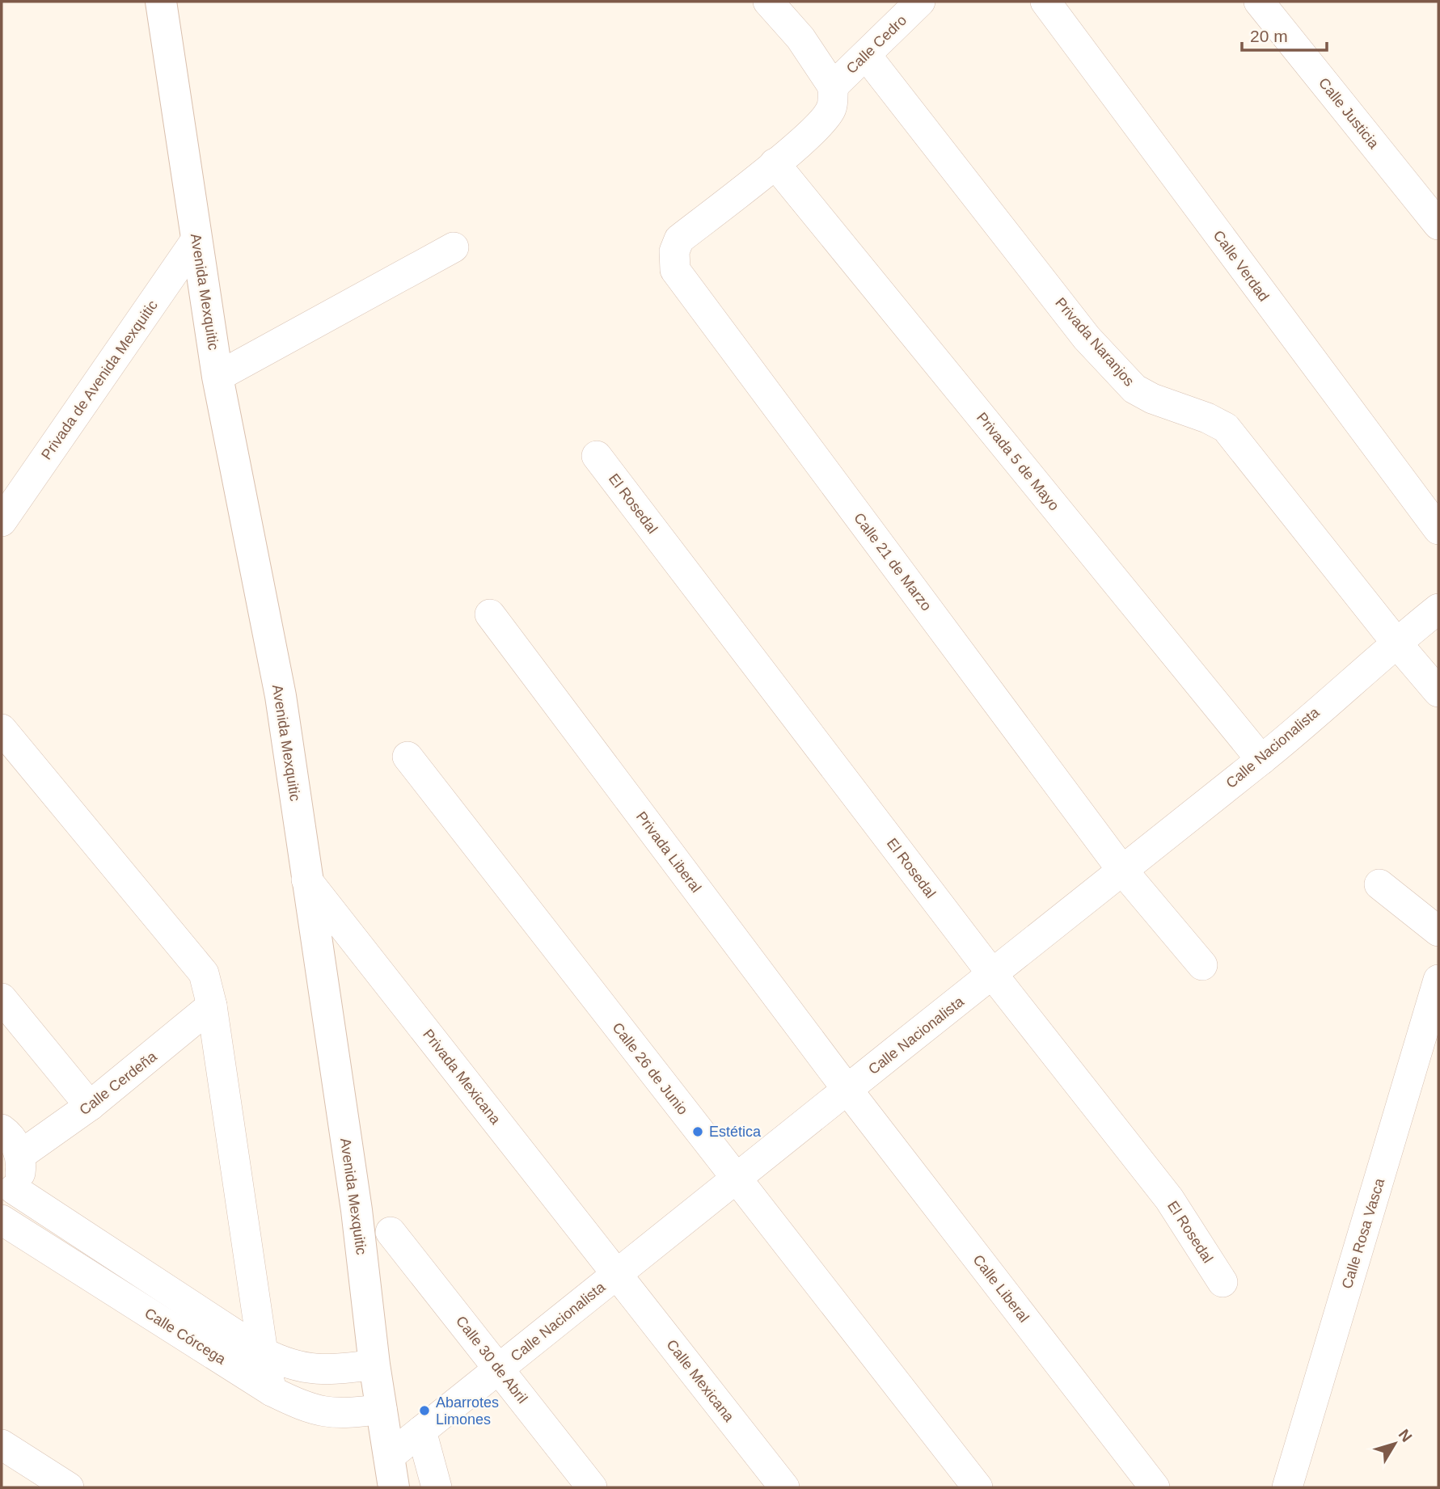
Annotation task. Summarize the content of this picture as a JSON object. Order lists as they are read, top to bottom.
{
  "streets": {
    "main road": ["Avenida Mexquitic"],
    "street": [
      "Calle Cedro",
      "Calle Justicia",
      "Calle Verdad",
      "Privada Naranjos",
      "Privada de Avenida Mexquitic",
      "Privada 5 de Mayo",
      "El Rosedal",
      "Calle 21 de Marzo",
      "Calle Nacionalista",
      "Privada Liberal",
      "Calle 26 de Junio",
      "Privada Mexicana",
      "Calle Cerdeña",
      "Calle Rosa Vasca",
      "Calle Liberal",
      "Calle Córcega",
      "Calle 30 de Abril",
      "Calle Mexicana"
    ]
  },
  "crossings": [
    ["Calle Cedro", "Privada Naranjos"],
    ["Avenida Mexquitic", "Privada de Avenida Mexquitic"],
    ["Avenida Mexquitic", "Calle Nacionalista"],
    ["Avenida Mexquitic", "Privada Mexicana"],
    ["Avenida Mexquitic", "Calle Córcega"],
    ["Privada Naranjos", "Calle Nacionalista"],
    ["Privada 5 de Mayo", "Calle 21 de Marzo"],
    ["Privada 5 de Mayo", "Calle Nacionalista"],
    ["El Rosedal", "Calle Nacionalista"],
    ["Calle 21 de Marzo", "Calle Nacionalista"],
    ["Calle Nacionalista", "Privada Liberal"],
    ["Calle Nacionalista", "Calle 26 de Junio"],
    ["Calle Nacionalista", "Privada Mexicana"],
    ["Calle Nacionalista", "Calle Liberal"],
    ["Calle Nacionalista", "Calle 30 de Abril"],
    ["Calle Nacionalista", "Calle Mexicana"],
    ["Privada Liberal", "Calle Liberal"],
    ["Privada Mexicana", "Calle Mexicana"]
  ],
  "places": ["Estética", "Abarrotes Limones"],
  "scale_bar": "20 m",
  "north": "top right"
}
